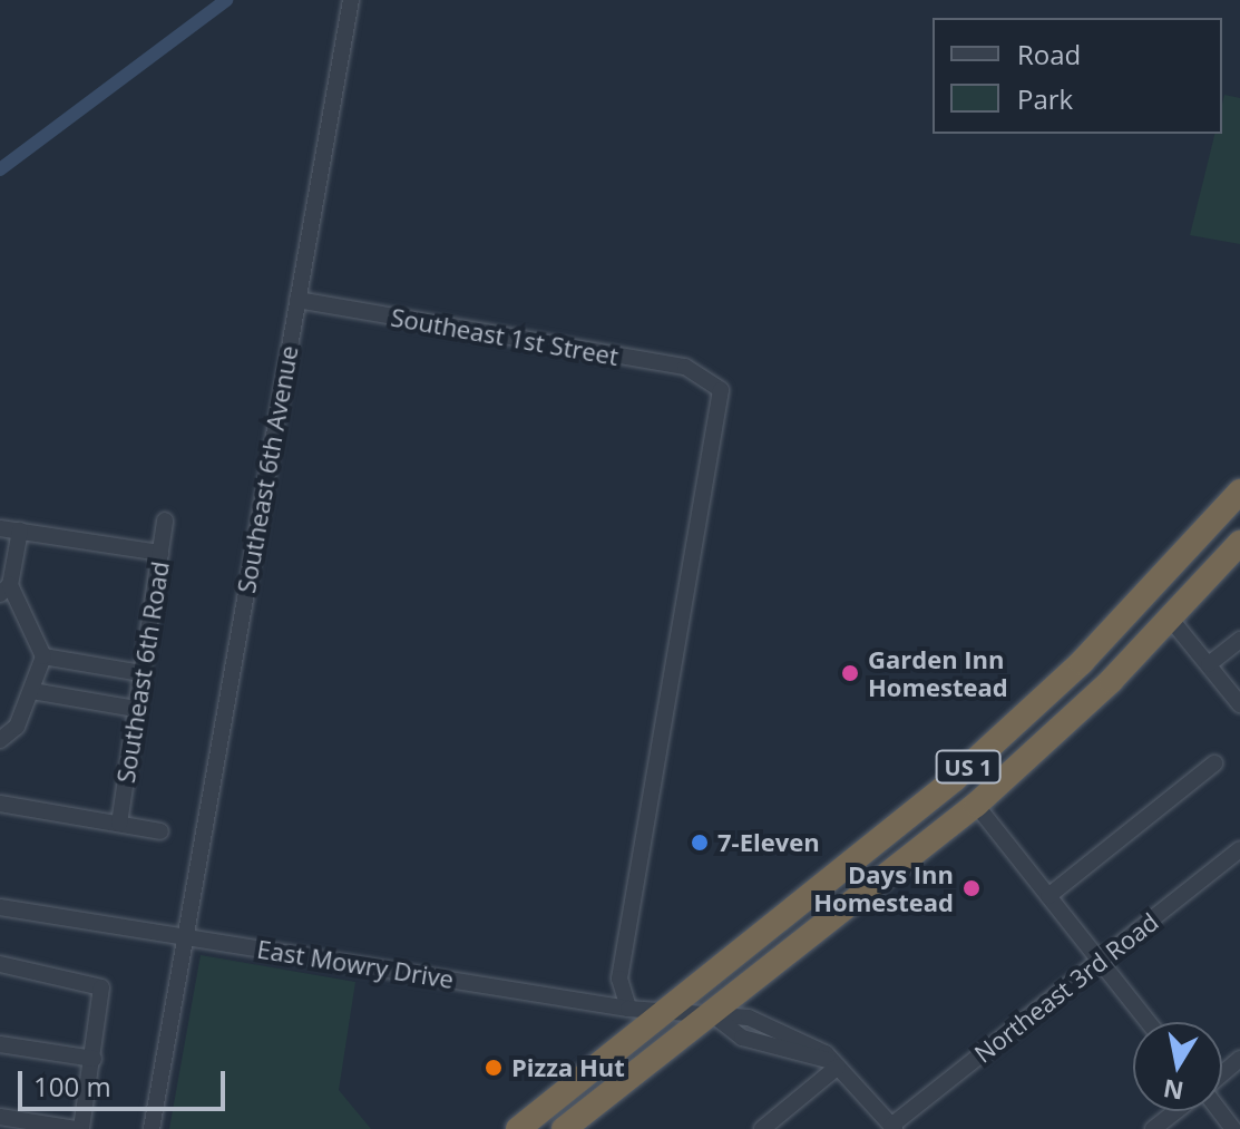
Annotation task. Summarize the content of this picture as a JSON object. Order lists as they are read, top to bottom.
{
  "streets": {
    "highway": ["US 1"],
    "street": [
      "Southeast 1st Street",
      "Southeast 6th Avenue",
      "Southeast 6th Road",
      "East Mowry Drive",
      "Northeast 3rd Road"
    ]
  },
  "crossings": [
    ["Southeast 1st Street", "Southeast 6th Avenue"],
    ["Southeast 6th Avenue", "East Mowry Drive"],
    ["US 1", "East Mowry Drive"]
  ],
  "places": [
    "Garden Inn Homestead",
    "7-Eleven",
    "Days Inn Homestead",
    "Pizza Hut"
  ],
  "legend": ["Road", "Park"],
  "scale_bar": "100 m",
  "north": "bottom"
}
